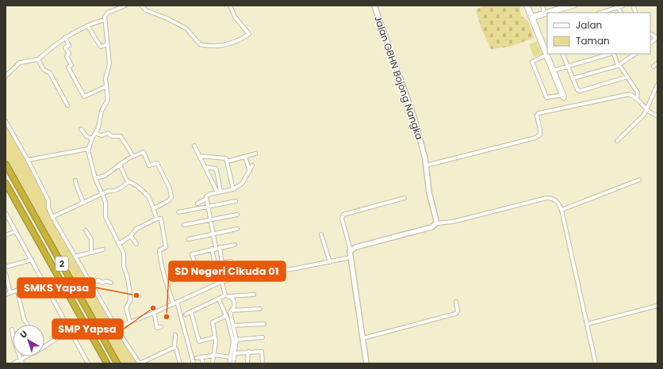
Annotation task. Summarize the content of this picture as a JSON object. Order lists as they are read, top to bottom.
{
  "streets": {
    "highway": ["2"],
    "street": ["Jalan GBHN Bojong Nangka"]
  },
  "places": ["SMKS Yapsa", "SMP Yapsa", "SD Negeri Cikuda 01"],
  "legend": ["Jalan", "Taman"],
  "north": "top left"
}
